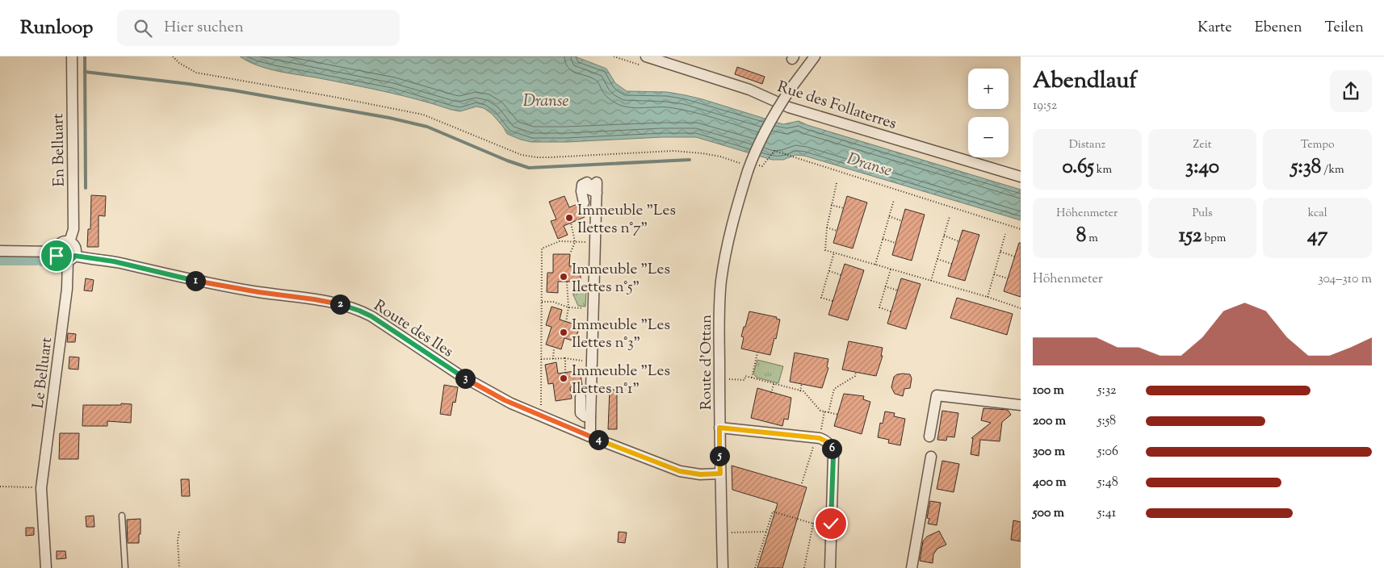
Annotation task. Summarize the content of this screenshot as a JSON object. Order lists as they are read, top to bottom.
{
  "streets": {
    "street": [
      "Rue des Follaterres",
      "En Belluart",
      "Route des Iles",
      "Route d'Ottan",
      "Le Belluart"
    ]
  },
  "crossings": [
    ["En Belluart", "Route des Iles"],
    ["En Belluart", "Le Belluart"],
    ["Route des Iles", "Route d'Ottan"],
    ["Route des Iles", "Le Belluart"]
  ],
  "water": ["Dranse"],
  "places": [
    "Immeuble \"Les Ilettes n°7\"",
    "Immeuble \"Les Ilettes n°5\"",
    "Immeuble \"Les Ilettes n°3\"",
    "Immeuble \"Les Ilettes n°1\""
  ],
  "page": {
    "header": "Runloop",
    "search": "Hier suchen",
    "nav": ["Karte", "Ebenen", "Teilen"],
    "heading": ["Abendlauf", "19:52"],
    "map_buttons": ["+", "−"],
    "stats": [
      ["Distanz", "0.65 km"],
      ["Zeit", "3:40"],
      ["Tempo", "5:38 /km"],
      ["Höhenmeter", "8 m"],
      ["Puls", "152 bpm"],
      ["kcal", "47"]
    ],
    "chart": ["Höhenmeter", "304–310 m"],
    "pins": [
      "1",
      "2",
      "3",
      "4",
      "6",
      "5"
    ],
    "list": [
      {
        "name": "100 m",
        "note": "5:32"
      },
      {
        "name": "200 m",
        "note": "5:58"
      },
      {
        "name": "300 m",
        "note": "5:06"
      },
      {
        "name": "400 m",
        "note": "5:48"
      },
      {
        "name": "500 m",
        "note": "5:41"
      }
    ]
  }
}
